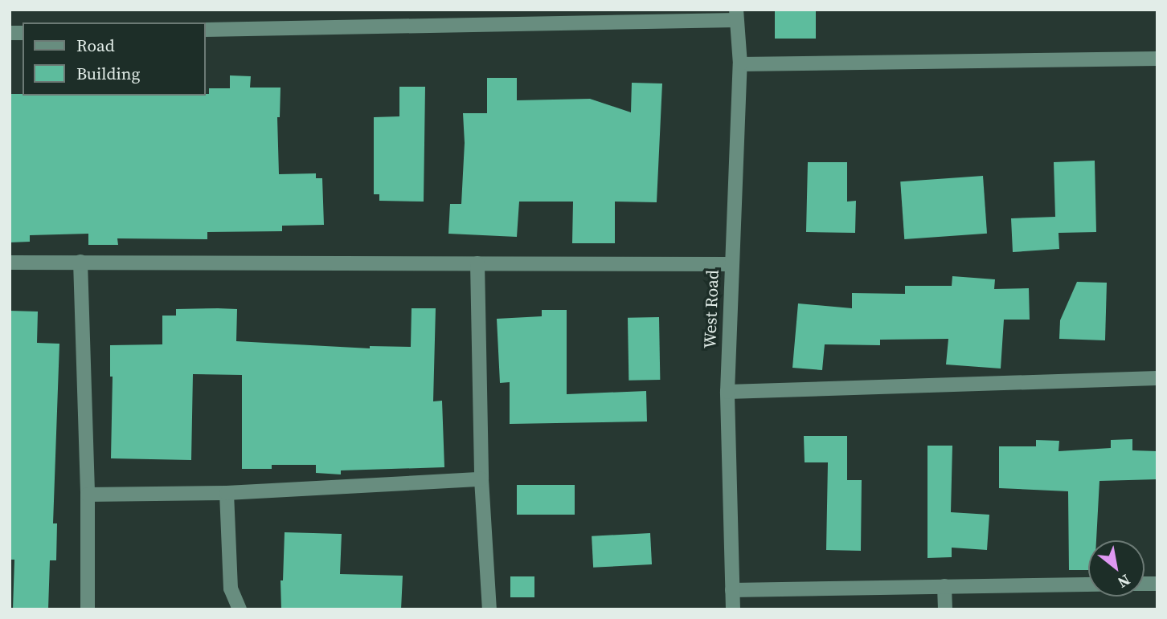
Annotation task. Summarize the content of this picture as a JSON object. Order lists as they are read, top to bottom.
{
  "streets": {
    "street": ["West Road"]
  },
  "legend": ["Road", "Building"],
  "north": "bottom right"
}
